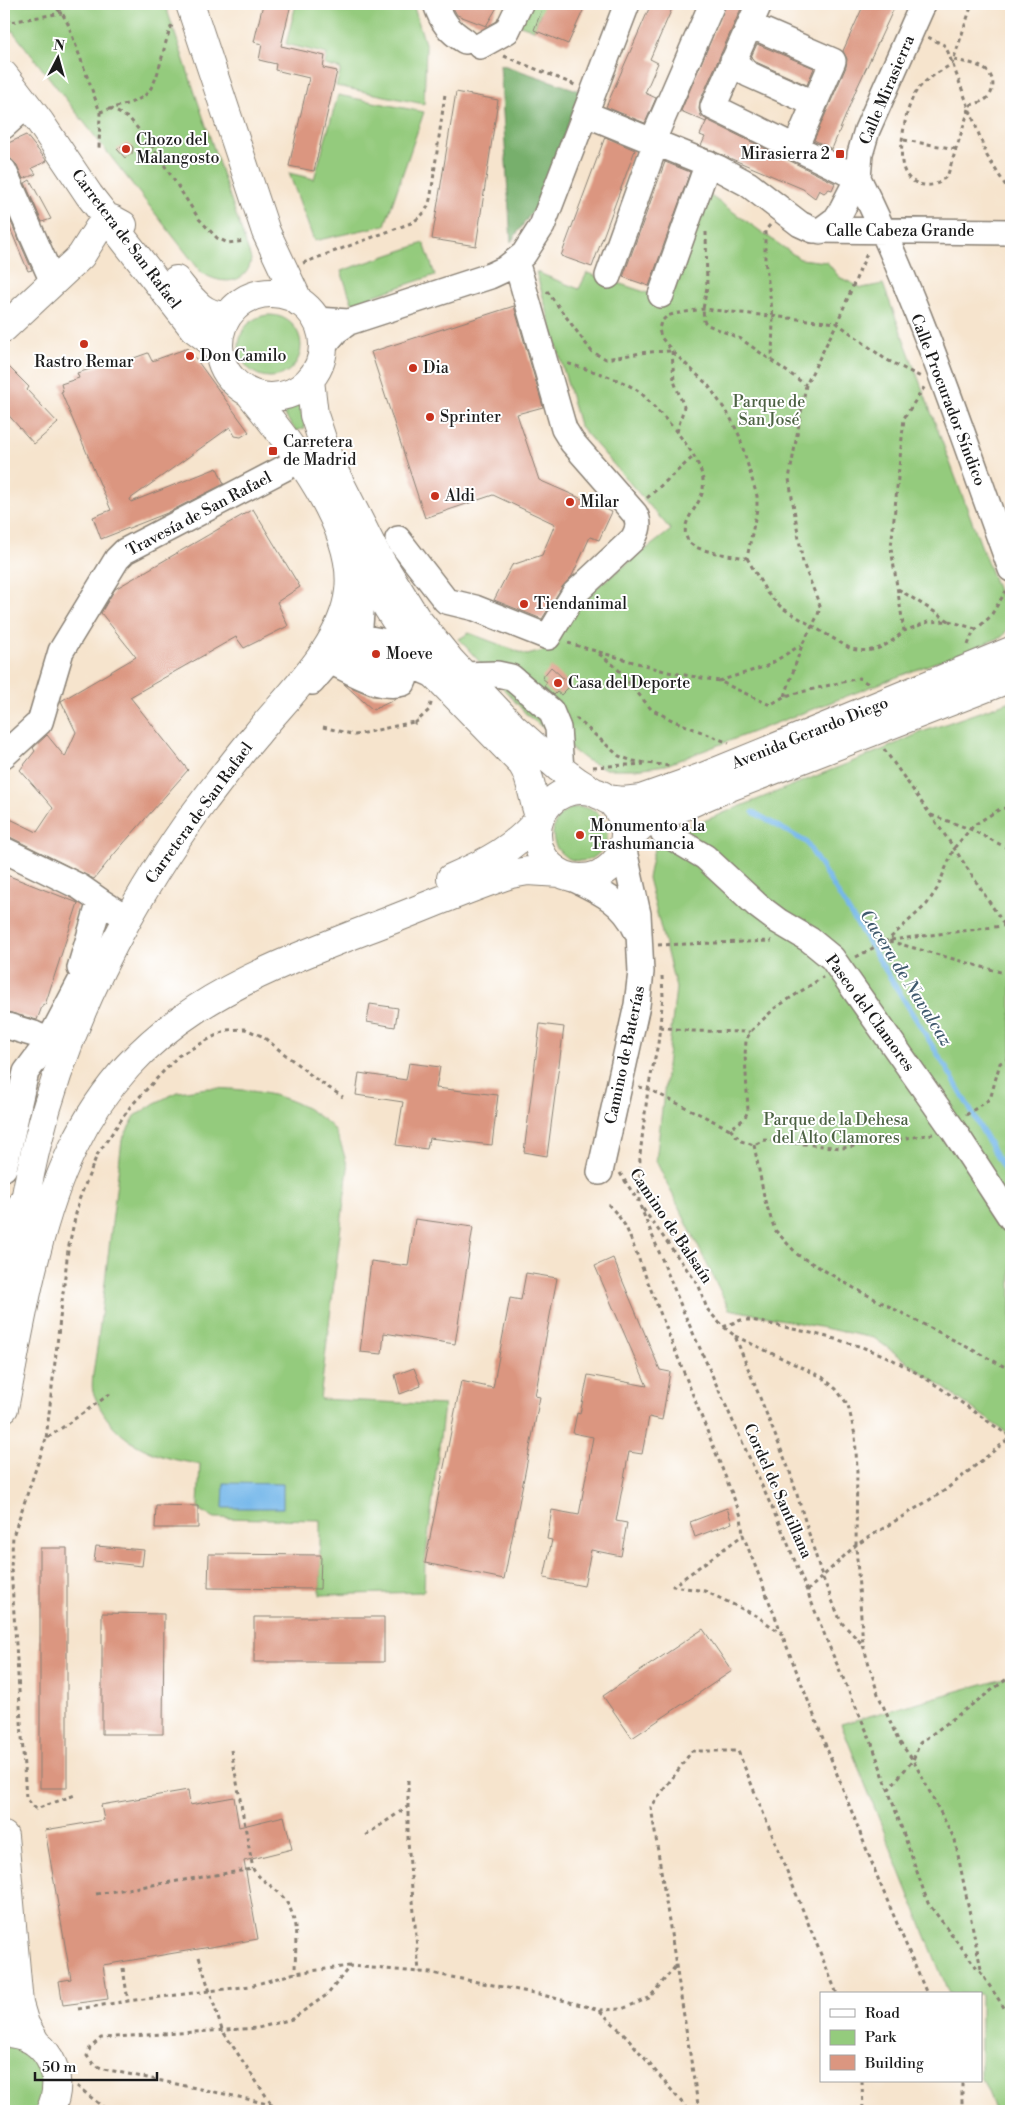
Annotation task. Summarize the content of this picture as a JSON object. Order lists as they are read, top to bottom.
{
  "streets": {
    "main road": ["Carretera de San Rafael", "Avenida Gerardo Diego"],
    "street": [
      "Calle Mirasierra",
      "Calle Cabeza Grande",
      "Calle Procurador Síndico",
      "Travesía de San Rafael",
      "Paseo del Clamores",
      "Camino de Baterías"
    ],
    "path": ["Camino de Balsaín", "Cordel de Santillana"]
  },
  "crossings": [
    ["Calle Mirasierra", "Calle Cabeza Grande"],
    ["Calle Cabeza Grande", "Calle Procurador Síndico"],
    ["Carretera de San Rafael", "Travesía de San Rafael"],
    ["Carretera de San Rafael", "Avenida Gerardo Diego"],
    ["Carretera de San Rafael", "Camino de Baterías"],
    ["Avenida Gerardo Diego", "Camino de Baterías"],
    ["Camino de Baterías", "Camino de Balsaín"],
    ["Camino de Balsaín", "Cordel de Santillana"]
  ],
  "water": ["Cacera de Navalcaz"],
  "parks": ["Parque de San José", "Parque de la Dehesa del Alto Clamores"],
  "places": {
    "other": [
      "Chozo del Malangosto",
      "Rastro Remar",
      "Don Camilo",
      "Dia",
      "Sprinter",
      "Aldi",
      "Milar",
      "Tiendanimal",
      "Moeve",
      "Casa del Deporte",
      "Monumento a la Trashumancia"
    ],
    "transit": ["Mirasierra 2", "Carretera de Madrid"]
  },
  "legend": ["Road", "Park", "Building"],
  "scale_bar": "50 m",
  "north": "top"
}
